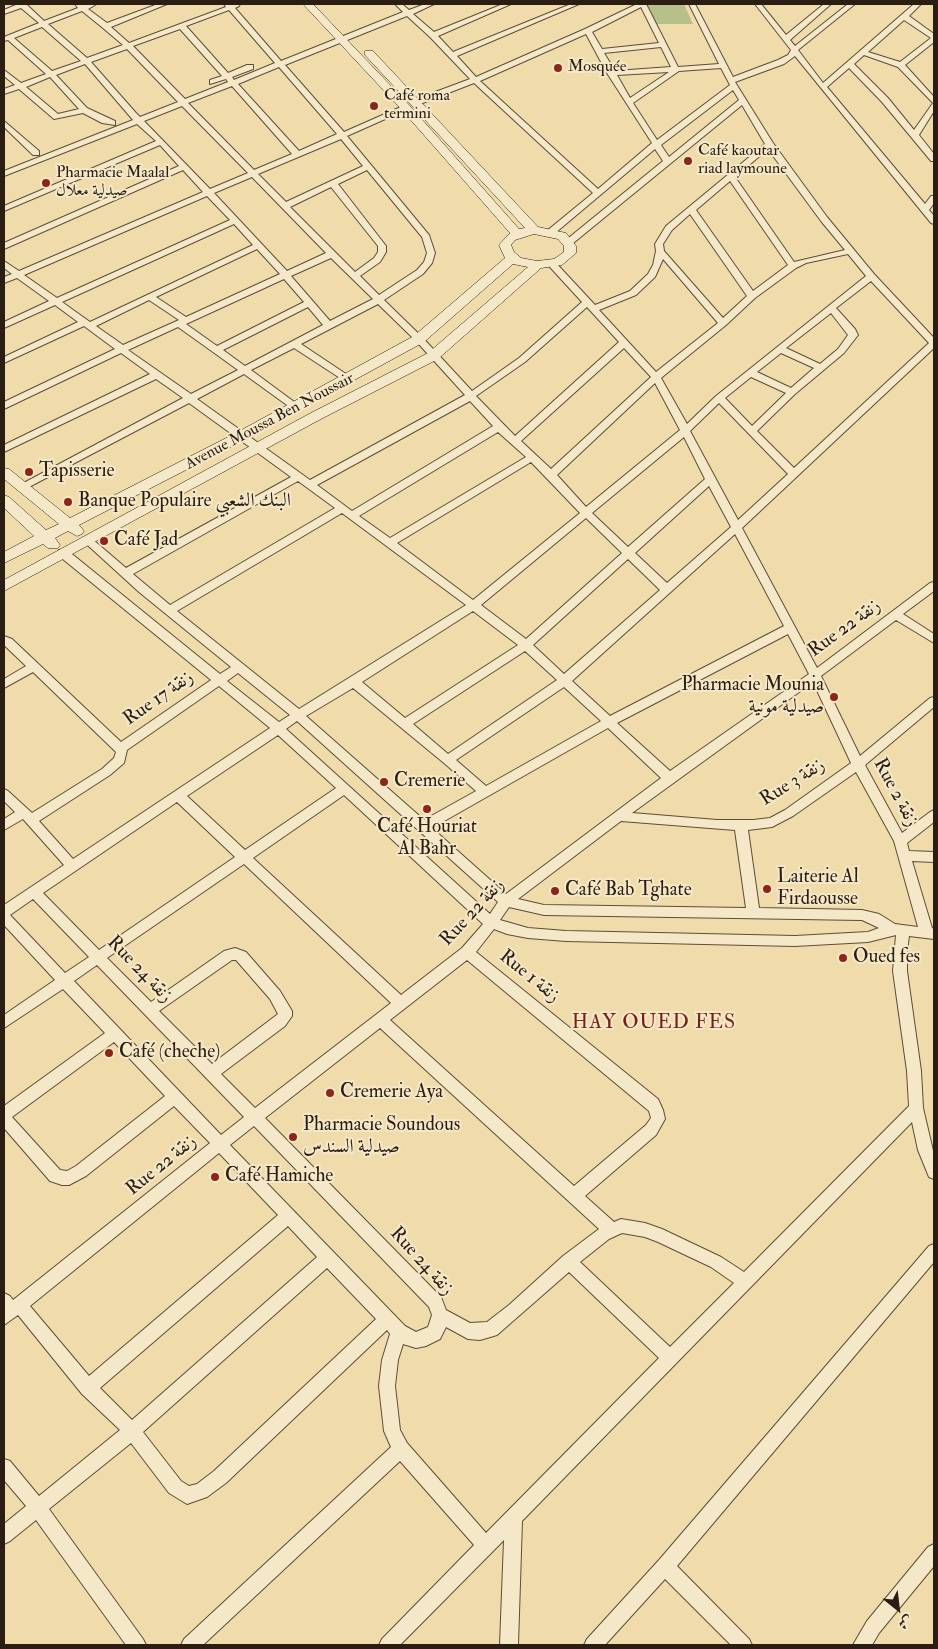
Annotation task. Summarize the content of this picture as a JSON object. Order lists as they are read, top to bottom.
{
  "streets": {
    "street": [
      "Avenue Moussa Ben Noussair",
      "Rue 22 زنقة",
      "Rue 17 زنقة",
      "Rue 3 زنقة",
      "Rue 2 زنقة",
      "Rue 24 زنقة",
      "Rue 1 زنقة"
    ]
  },
  "crossings": [
    ["Rue 22 زنقة", "Rue 3 زنقة"],
    ["Rue 22 زنقة", "Rue 2 زنقة"],
    ["Rue 22 زنقة", "Rue 24 زنقة"],
    ["Rue 22 زنقة", "Rue 1 زنقة"],
    ["Rue 3 زنقة", "Rue 2 زنقة"]
  ],
  "districts": ["HAY OUED FES"],
  "places": [
    "Mosquée",
    "Café roma termini",
    "Café kaoutar riad laymoune",
    "Pharmacie Maalal صيدلية معلال",
    "Tapisserie",
    "Banque Populaire البنك الشعبي",
    "Café Jad",
    "Pharmacie Mounia صيدلية مونية",
    "Cremerie",
    "Café Houriat Al Bahr",
    "Laiterie Al Firdaousse",
    "Café Bab Tghate",
    "Oued fes",
    "Café (cheche)",
    "Cremerie Aya",
    "Pharmacie Soundous صيدلية السندس",
    "Café Hamiche"
  ],
  "north": "bottom right"
}
